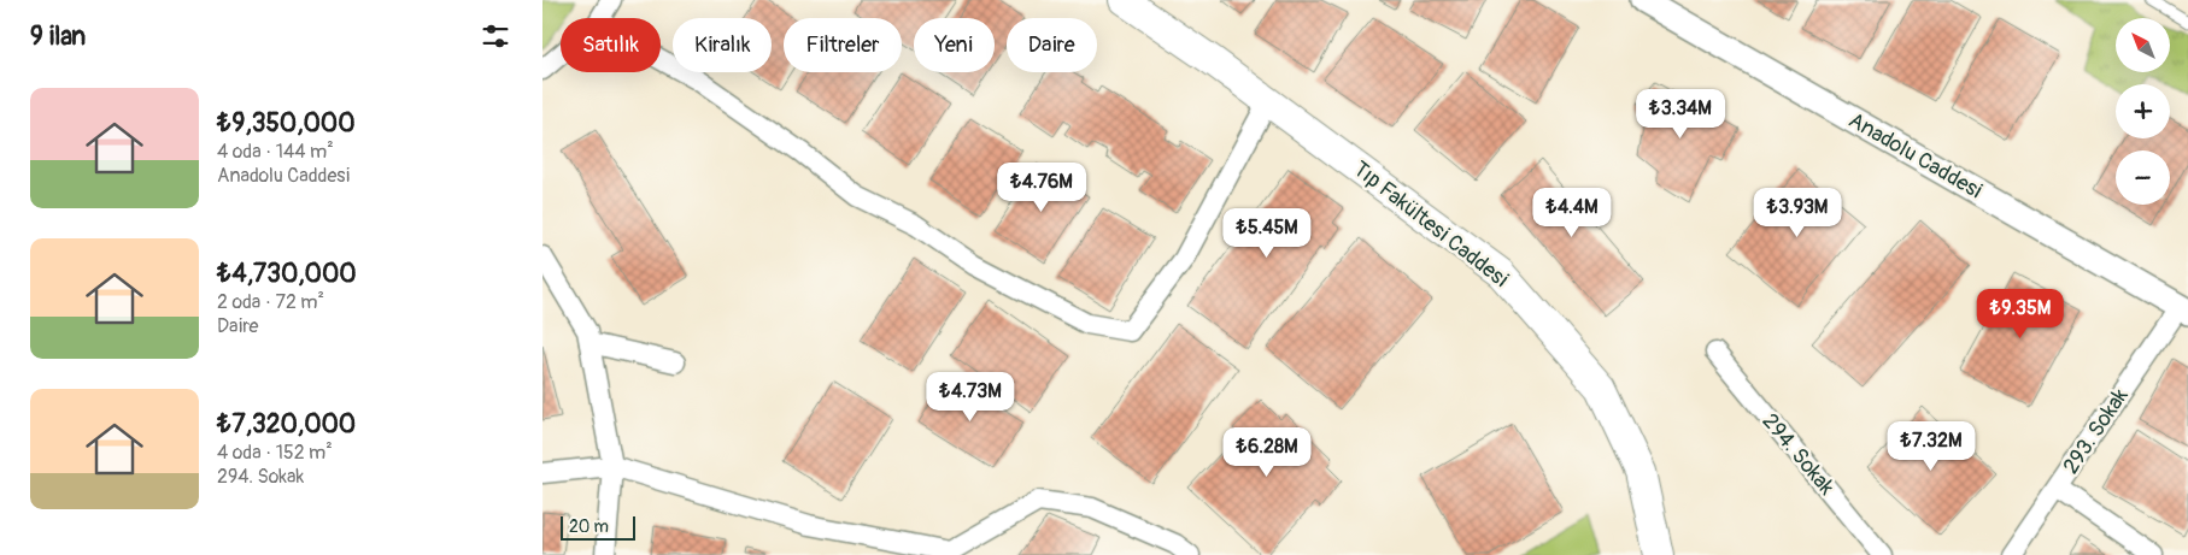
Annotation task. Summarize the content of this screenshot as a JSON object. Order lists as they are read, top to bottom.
{
  "streets": {
    "main road": ["Tıp Fakültesi Caddesi"],
    "street": ["Anadolu Caddesi", "293. Sokak", "294. Sokak"]
  },
  "crossings": [
    ["Anadolu Caddesi", "293. Sokak"]
  ],
  "scale_bar": "20 m",
  "north": "top left",
  "page": {
    "heading": "9 ilan",
    "map_buttons": ["+", "−"],
    "chip": [
      "Satılık",
      "Kiralık",
      "Filtreler",
      "Yeni",
      "Daire"
    ],
    "list": [
      {
        "name": "₺9,350,000",
        "note": "4 oda · 144 m² · Anadolu Caddesi"
      },
      {
        "name": "₺4,730,000",
        "note": "2 oda · 72 m² · Daire"
      },
      {
        "name": "₺7,320,000",
        "note": "4 oda · 152 m² · 294. Sokak"
      }
    ],
    "price": [
      "₺3.34M",
      "₺4.76M",
      "₺4.4M",
      "₺3.93M",
      "₺5.45M",
      "₺9.35M",
      "₺4.73M",
      "₺7.32M",
      "₺6.28M"
    ],
    "scale": "20 m"
  }
}
